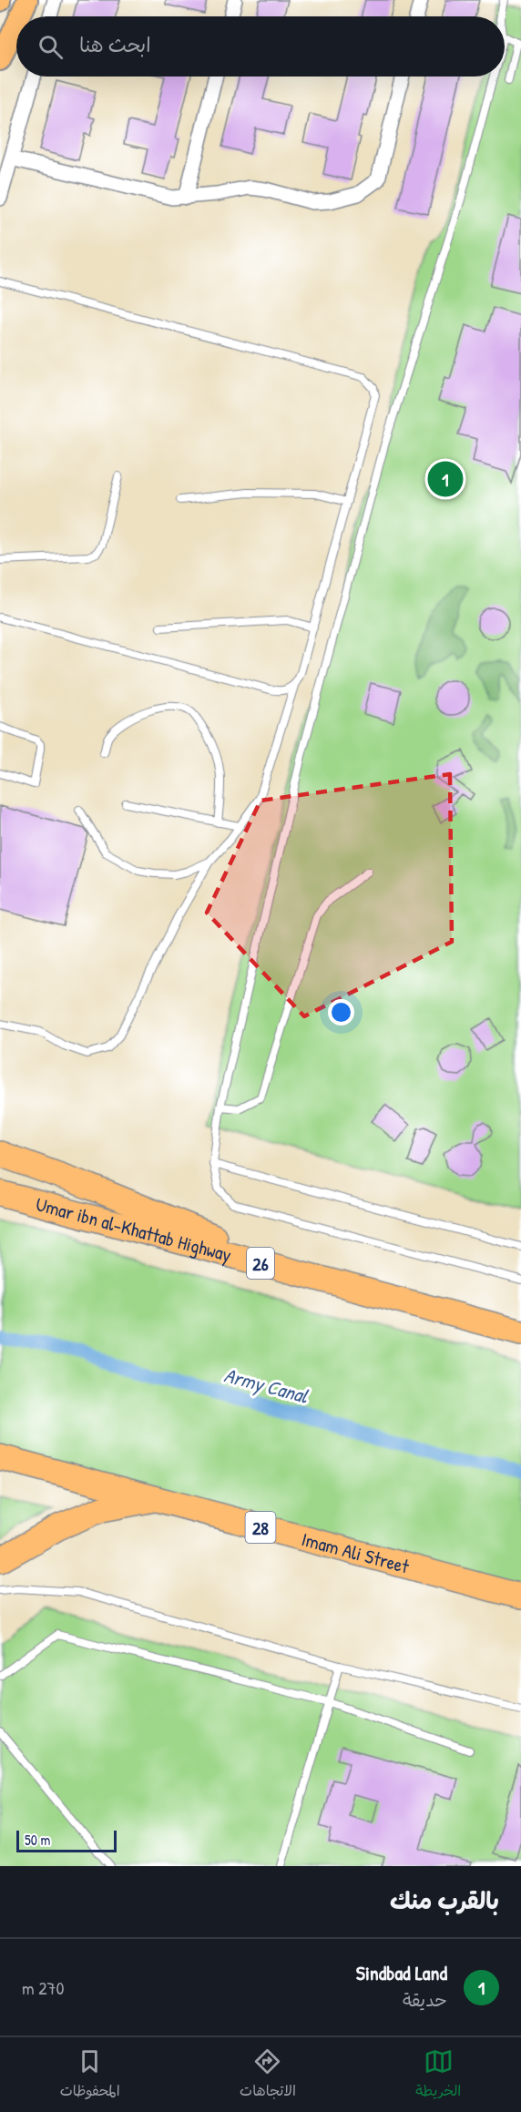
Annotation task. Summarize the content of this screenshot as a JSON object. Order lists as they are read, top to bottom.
{
  "streets": {
    "highway": [
      "Umar ibn al-Khattab Highway",
      "26",
      "28",
      "Imam Ali Street"
    ]
  },
  "water": ["Army Canal"],
  "scale_bar": "50 m",
  "page": {
    "search": "ابحث هنا",
    "pins": "1",
    "scale": "50 m",
    "heading": "بالقرب منك",
    "list": [
      {
        "mark": "1",
        "name": "Sindbad Land",
        "note": "حديقة",
        "value": "270 m"
      }
    ],
    "nav": ["الخريطة", "الاتجاهات", "المحفوظات"]
  }
}
